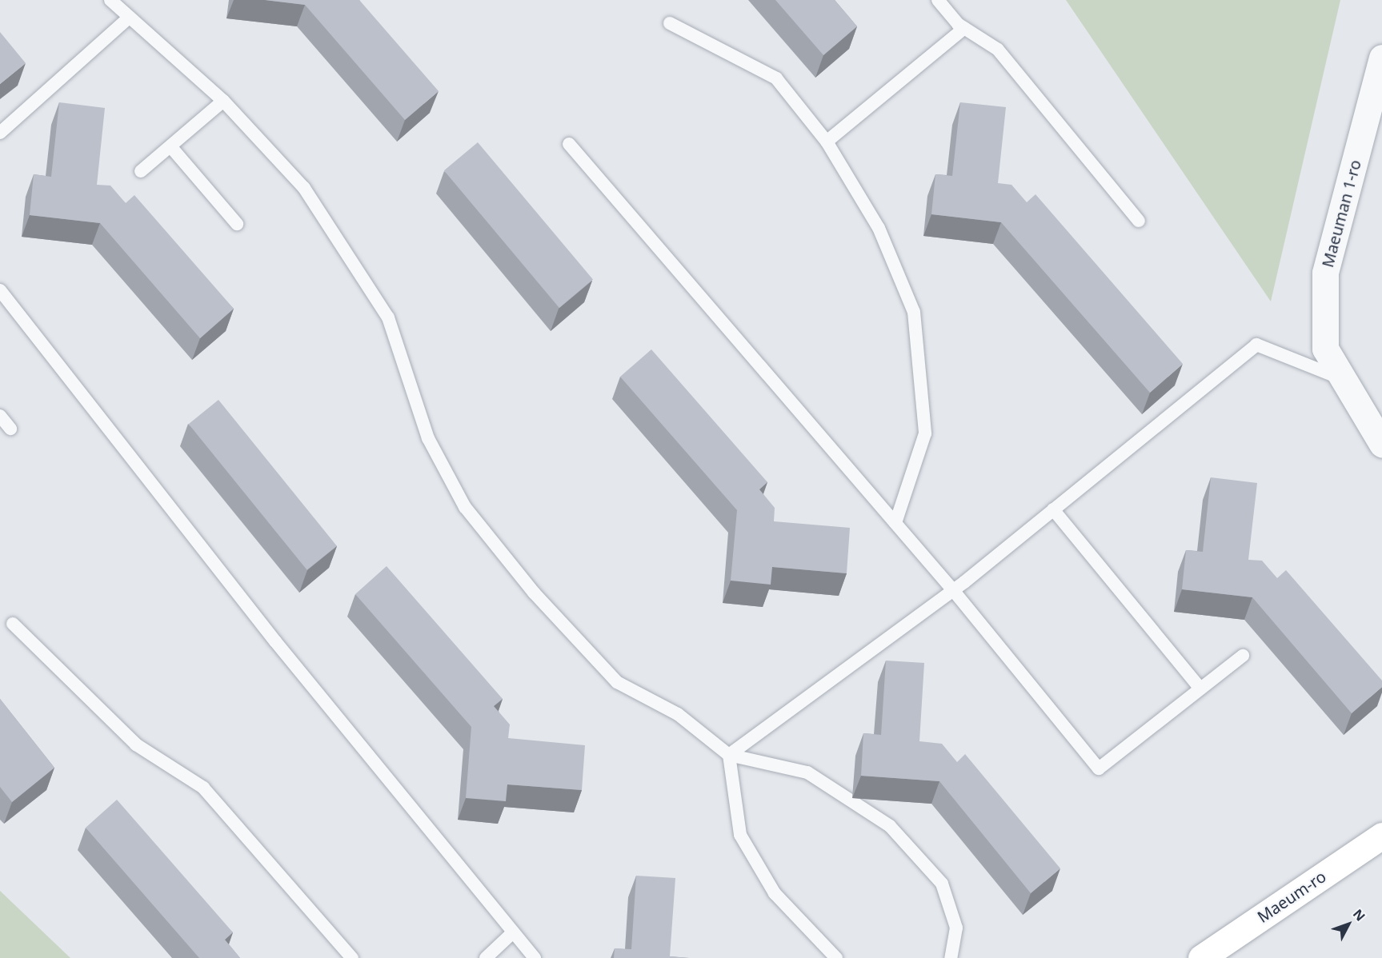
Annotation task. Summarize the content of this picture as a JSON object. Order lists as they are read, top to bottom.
{
  "streets": {
    "street": ["Maeuman 1-ro", "Maeum-ro"]
  },
  "north": "top right"
}
